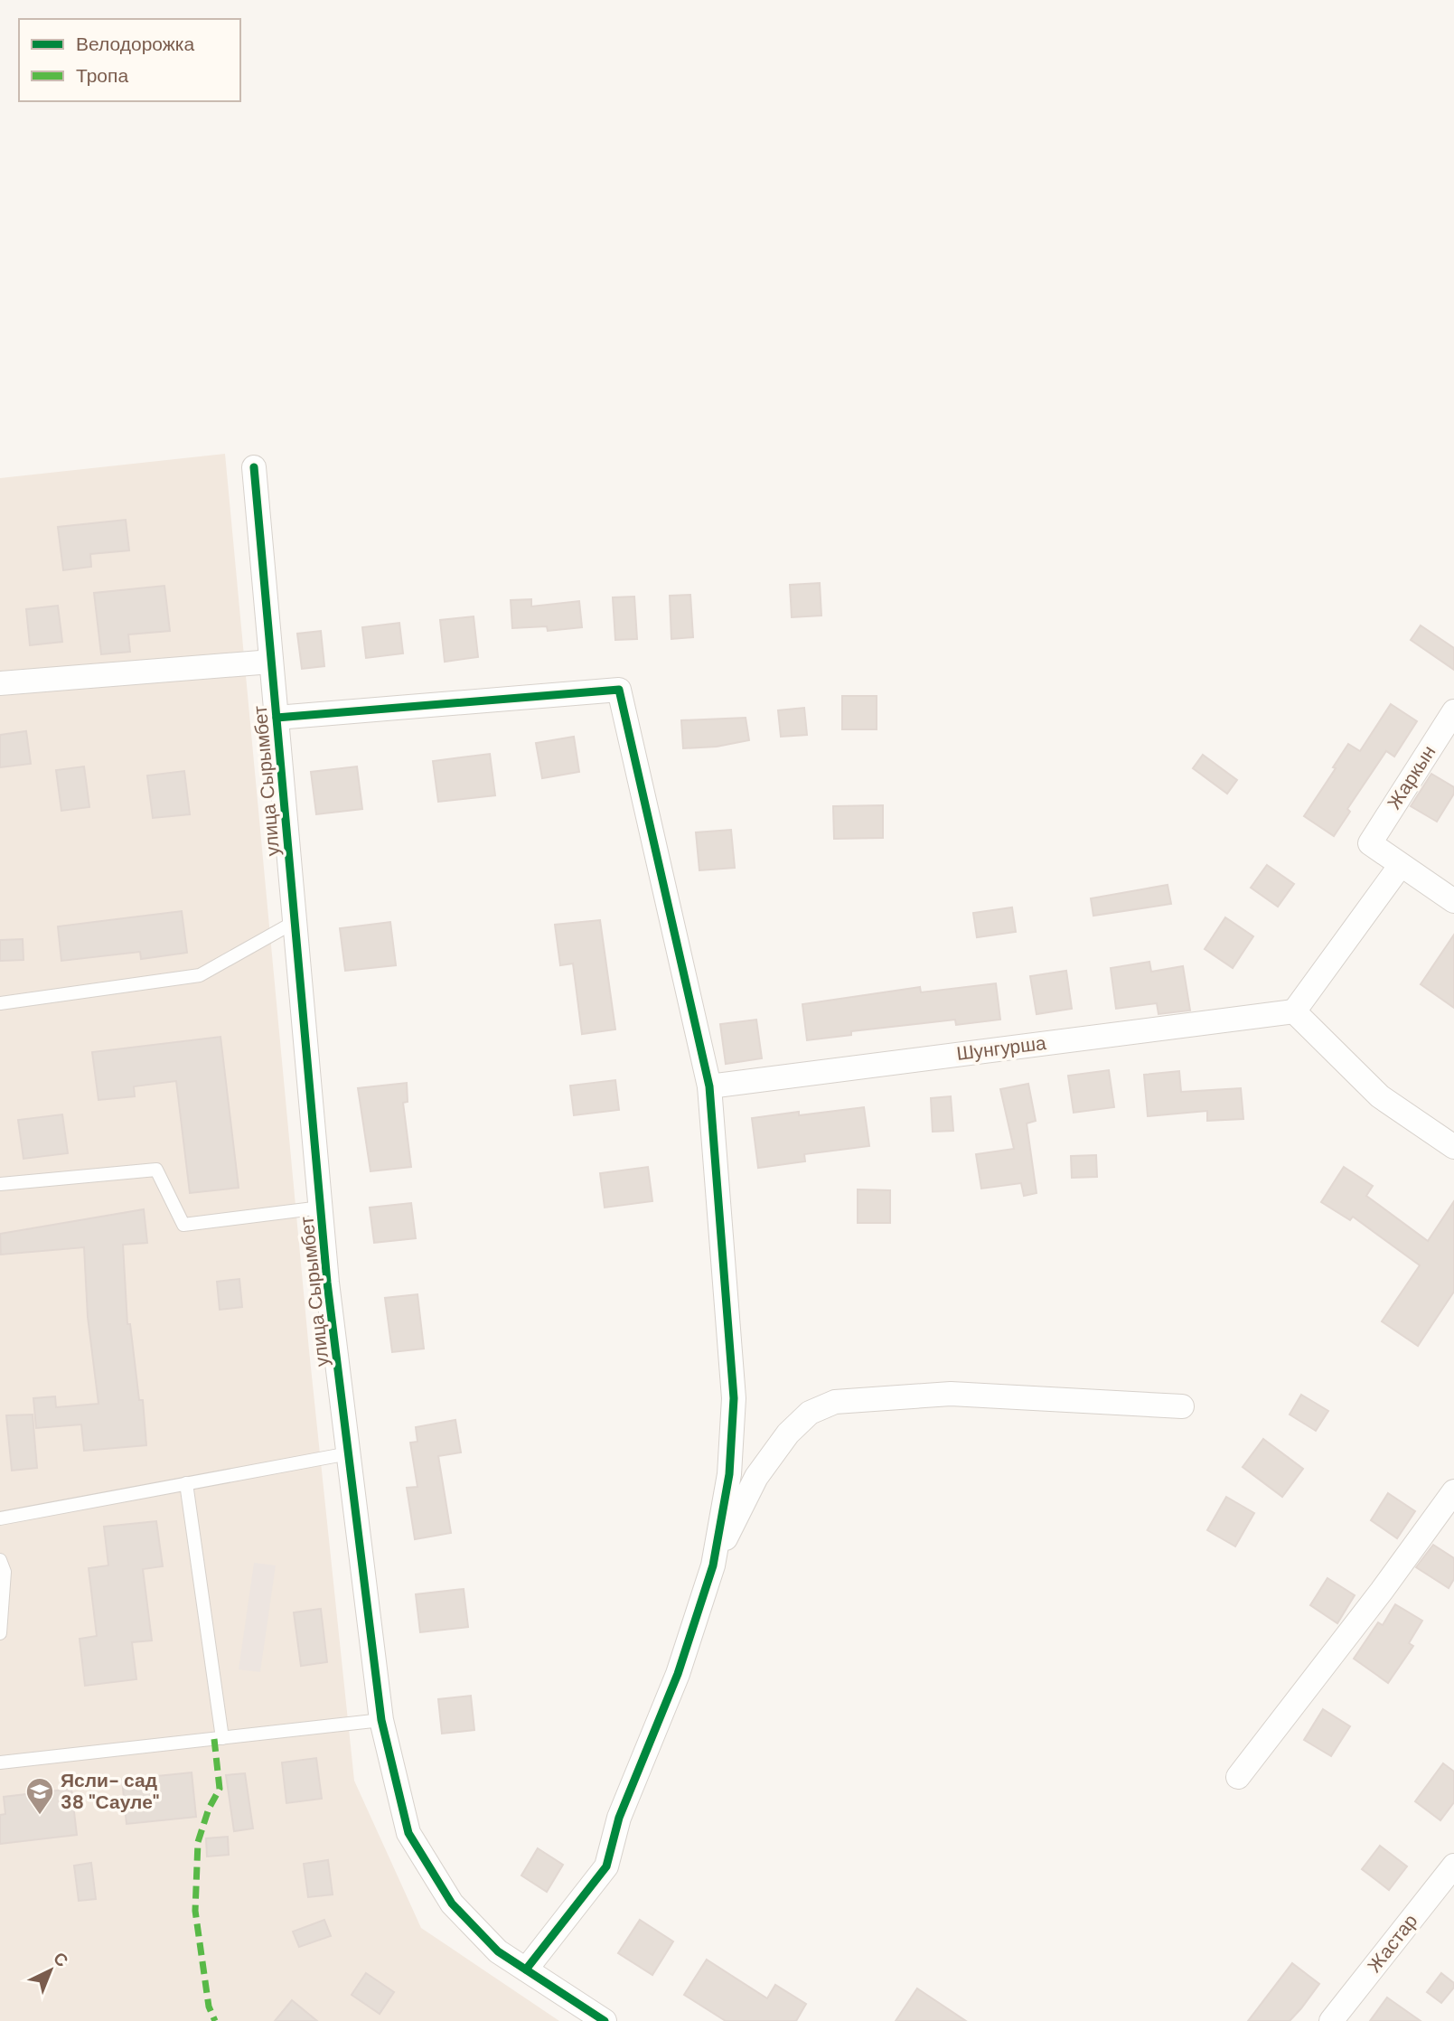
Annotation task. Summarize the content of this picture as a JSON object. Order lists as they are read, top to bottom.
{
  "streets": {
    "street": [
      "Жаркын",
      "улица Сырымбет",
      "Шунгурша",
      "Жастар"
    ]
  },
  "places": {
    "school or university": ["Ясли- сад 38 \"Сауле\""]
  },
  "legend": ["Велодорожка", "Тропа"],
  "north": "top right"
}
